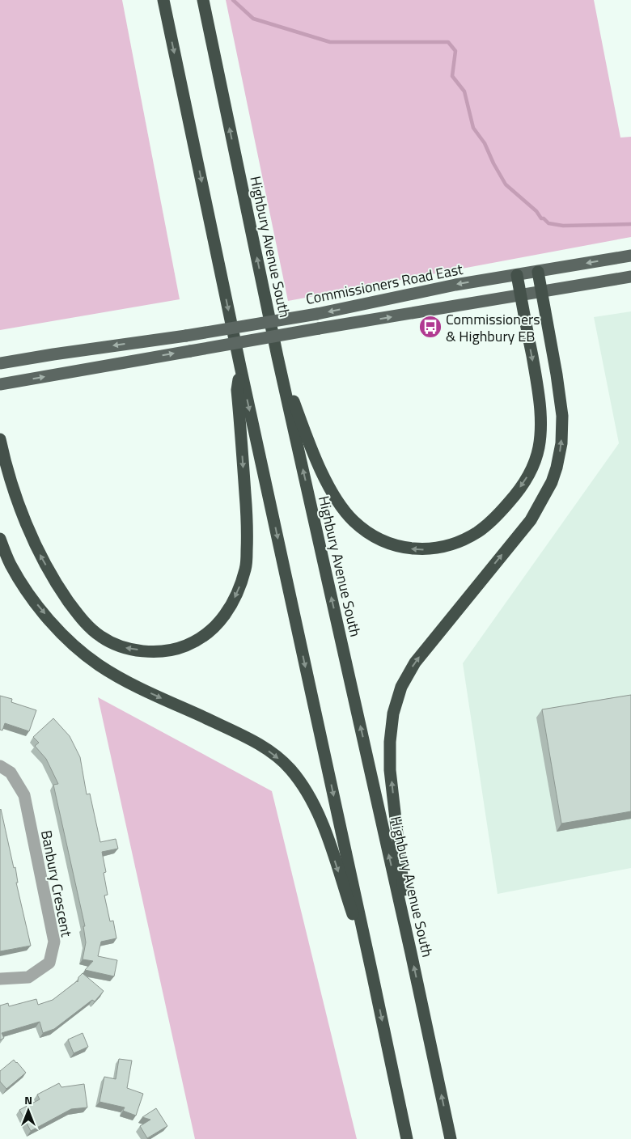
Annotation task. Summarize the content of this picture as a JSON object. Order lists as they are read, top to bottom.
{
  "streets": {
    "highway": ["Highbury Avenue South"],
    "main road": ["Commissioners Road East"],
    "street": ["Banbury Crescent"]
  },
  "places": {
    "bus stop": ["Commissioners & Highbury EB"]
  },
  "north": "top"
}
